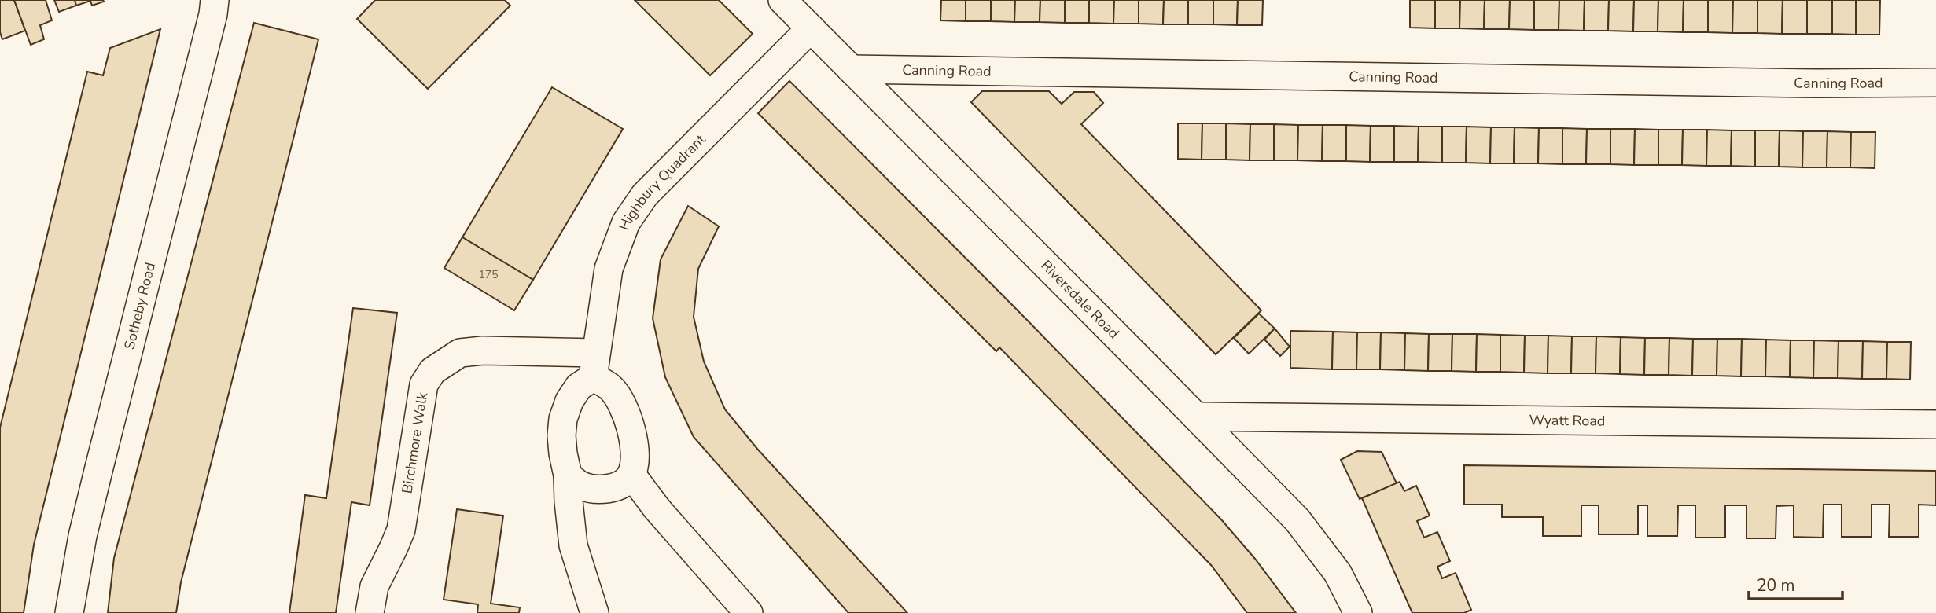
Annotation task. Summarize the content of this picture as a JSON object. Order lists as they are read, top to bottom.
{
  "streets": {
    "street": [
      "Canning Road",
      "Highbury Quadrant",
      "Riversdale Road",
      "Sotheby Road",
      "Wyatt Road",
      "Birchmore Walk"
    ]
  },
  "crossings": [
    ["Canning Road", "Riversdale Road"],
    ["Highbury Quadrant", "Riversdale Road"],
    ["Highbury Quadrant", "Birchmore Walk"],
    ["Riversdale Road", "Wyatt Road"]
  ],
  "house_numbers": ["175"],
  "scale_bar": "20 m"
}
